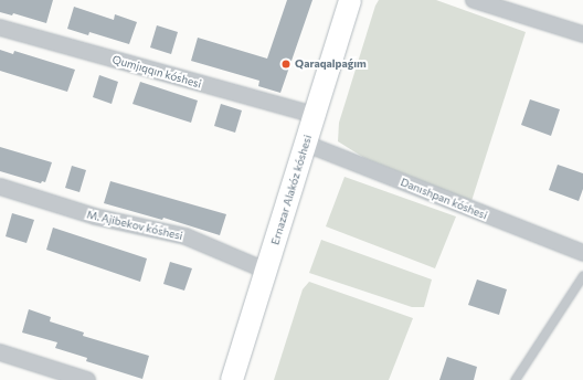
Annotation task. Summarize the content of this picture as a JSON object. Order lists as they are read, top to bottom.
{
  "streets": {
    "main road": ["Ernazar Alakóz kóshesi"],
    "street": ["Qumjıqqın kóshesi", "Danıshpan kóshesi", "M. Ajibekov kóshesi"]
  },
  "crossings": [
    ["Qumjıqqın kóshesi", "Ernazar Alakóz kóshesi"],
    ["Ernazar Alakóz kóshesi", "Danıshpan kóshesi"],
    ["Ernazar Alakóz kóshesi", "M. Ajibekov kóshesi"]
  ],
  "places": ["Qaraqalpaǵım"]
}
